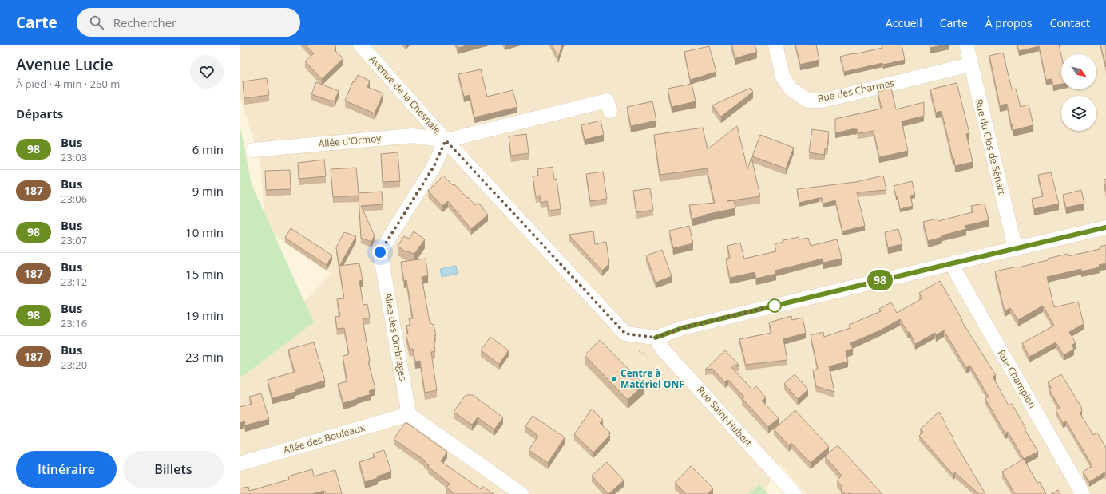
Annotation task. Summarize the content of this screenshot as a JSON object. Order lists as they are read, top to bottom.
{
  "streets": {
    "street": [
      "Rue des Charmes",
      "Avenue de la Chesnaie",
      "Allée d'Ormoy",
      "Rue du Clos de Sénart",
      "Allée des Ombrages",
      "Rue Champion",
      "Rue Saint-Hubert",
      "Allée des Bouleaux"
    ]
  },
  "crossings": [
    ["Rue des Charmes", "Rue du Clos de Sénart"],
    ["Avenue de la Chesnaie", "Allée d'Ormoy"],
    ["Avenue de la Chesnaie", "Allée des Ombrages"],
    ["Avenue de la Chesnaie", "Rue Saint-Hubert"],
    ["Allée d'Ormoy", "Allée des Ombrages"],
    ["Allée des Ombrages", "Allée des Bouleaux"]
  ],
  "places": ["Centre à Matériel ONF"],
  "lines": ["bus line 98"],
  "north": "bottom right",
  "page": {
    "header": "Carte",
    "search": "Rechercher",
    "nav": [
      "Accueil",
      "Carte",
      "À propos",
      "Contact"
    ],
    "heading": [
      ["Avenue Lucie", "À pied · 4 min · 260 m"],
      "Départs"
    ],
    "on_map": "98",
    "list": [
      {
        "mark": "98",
        "name": "Bus",
        "note": "23:03",
        "value": "6 min"
      },
      {
        "mark": "187",
        "name": "Bus",
        "note": "23:06",
        "value": "9 min"
      },
      {
        "mark": "98",
        "name": "Bus",
        "note": "23:07",
        "value": "10 min"
      },
      {
        "mark": "187",
        "name": "Bus",
        "note": "23:12",
        "value": "15 min"
      },
      {
        "mark": "98",
        "name": "Bus",
        "note": "23:16",
        "value": "19 min"
      },
      {
        "mark": "187",
        "name": "Bus",
        "note": "23:20",
        "value": "23 min"
      }
    ],
    "buttons": ["Itinéraire", "Billets"]
  }
}
